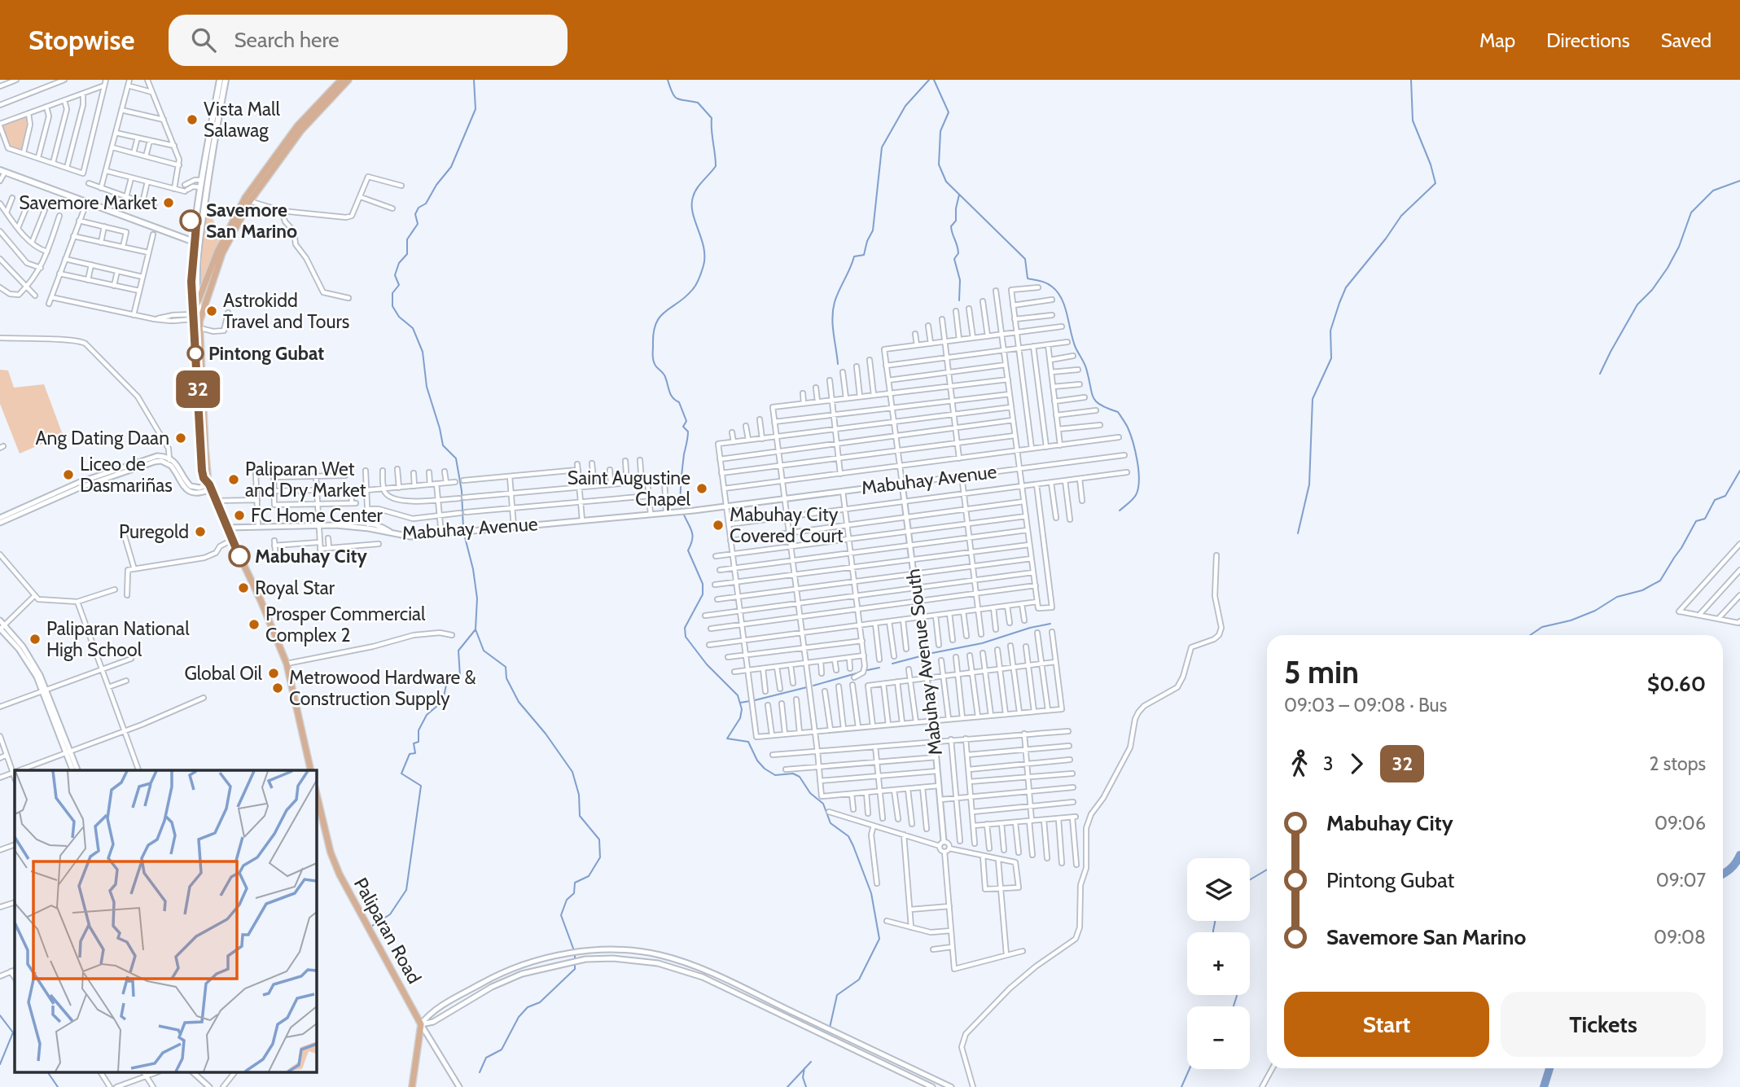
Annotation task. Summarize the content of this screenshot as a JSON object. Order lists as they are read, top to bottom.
{
  "streets": {
    "main road": ["Paliparan Road"],
    "street": ["Mabuhay Avenue", "Mabuhay Avenue South"]
  },
  "crossings": [
    ["Mabuhay Avenue", "Mabuhay Avenue South"]
  ],
  "places": [
    "Vista Mall Salawag",
    "Savemore Market",
    "Savemore San Marino",
    "Astrokidd Travel and Tours",
    "Pintong Gubat",
    "Ang Dating Daan",
    "Liceo de Dasmariñas",
    "Paliparan Wet and Dry Market",
    "Saint Augustine Chapel",
    "FC Home Center",
    "Mabuhay City Covered Court",
    "Puregold",
    "Mabuhay City",
    "Royal Star",
    "Prosper Commercial Complex 2",
    "Paliparan National High School",
    "Global Oil",
    "Metrowood Hardware & Construction Supply"
  ],
  "lines": ["bus line 32"],
  "page": {
    "header": "Stopwise",
    "search": "Search here",
    "nav": ["Map", "Directions", "Saved"],
    "on_map": "32",
    "heading": ["5 min", "09:03 – 09:08 · Bus", "$0.60"],
    "legs": ["3", "32", "2 stops"],
    "list": [
      {
        "name": "Mabuhay City",
        "value": "09:06"
      },
      {
        "name": "Pintong Gubat",
        "value": "09:07"
      },
      {
        "name": "Savemore San Marino",
        "value": "09:08"
      }
    ],
    "map_buttons": ["+", "−"],
    "buttons": ["Start", "Tickets"]
  }
}
